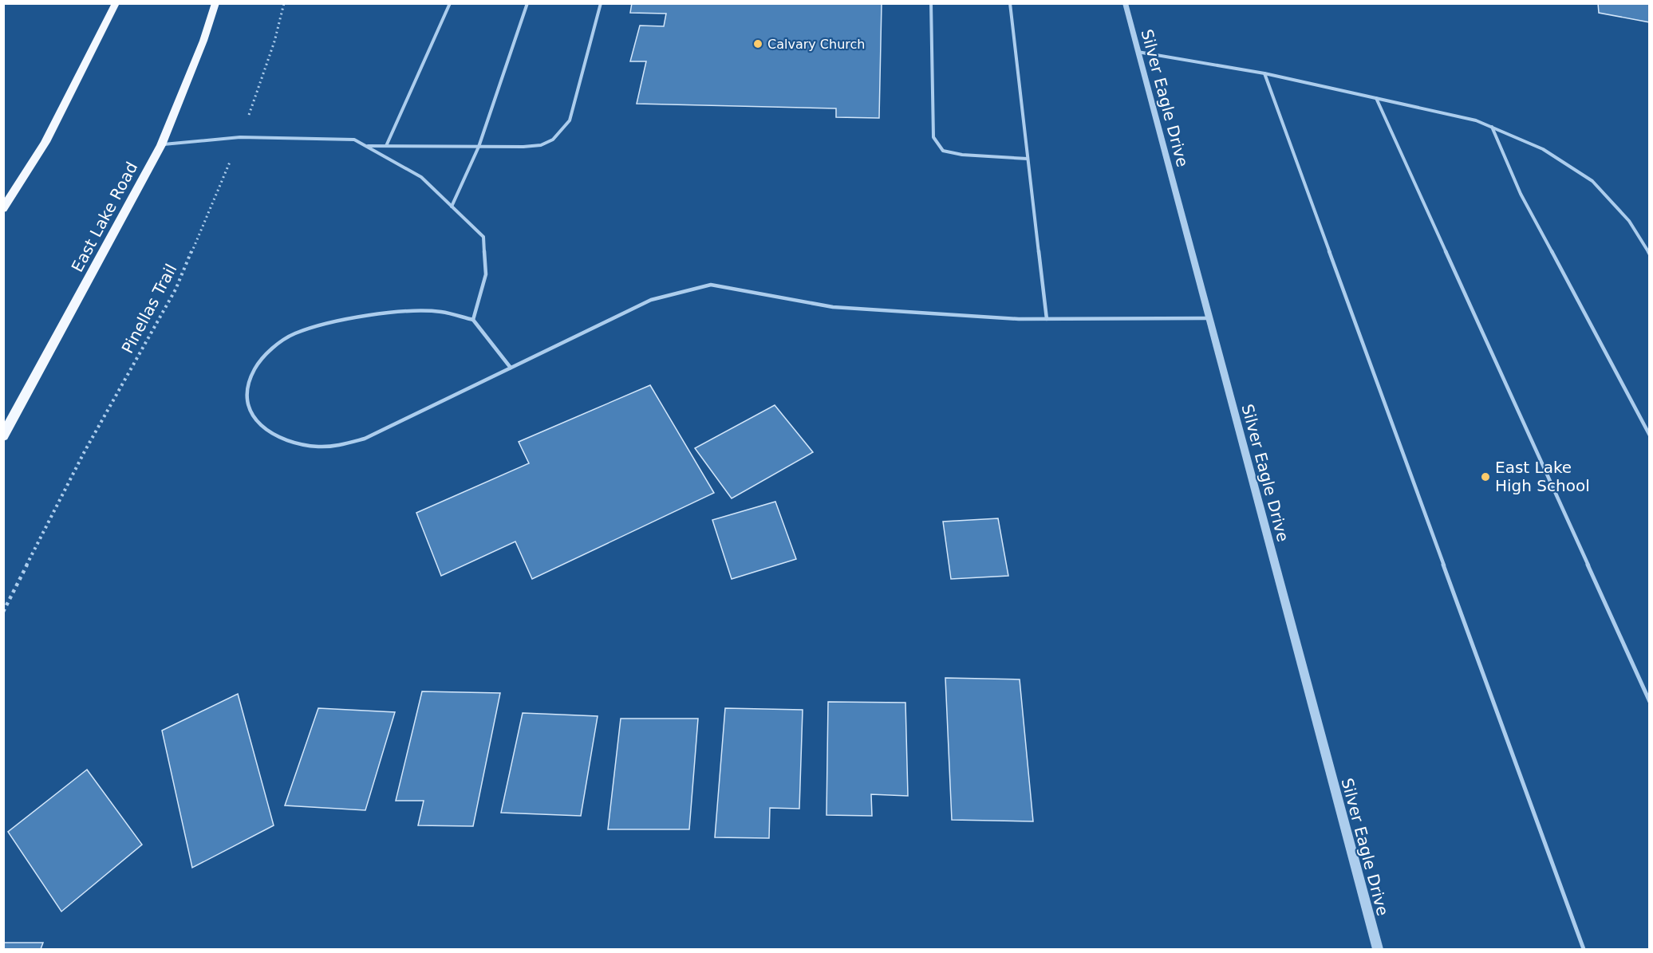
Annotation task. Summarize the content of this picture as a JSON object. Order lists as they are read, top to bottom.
{
  "streets": {
    "main road": ["East Lake Road"],
    "street": ["Silver Eagle Drive"],
    "path": ["Pinellas Trail"]
  },
  "places": ["Calvary Church", "East Lake High School"]
}
